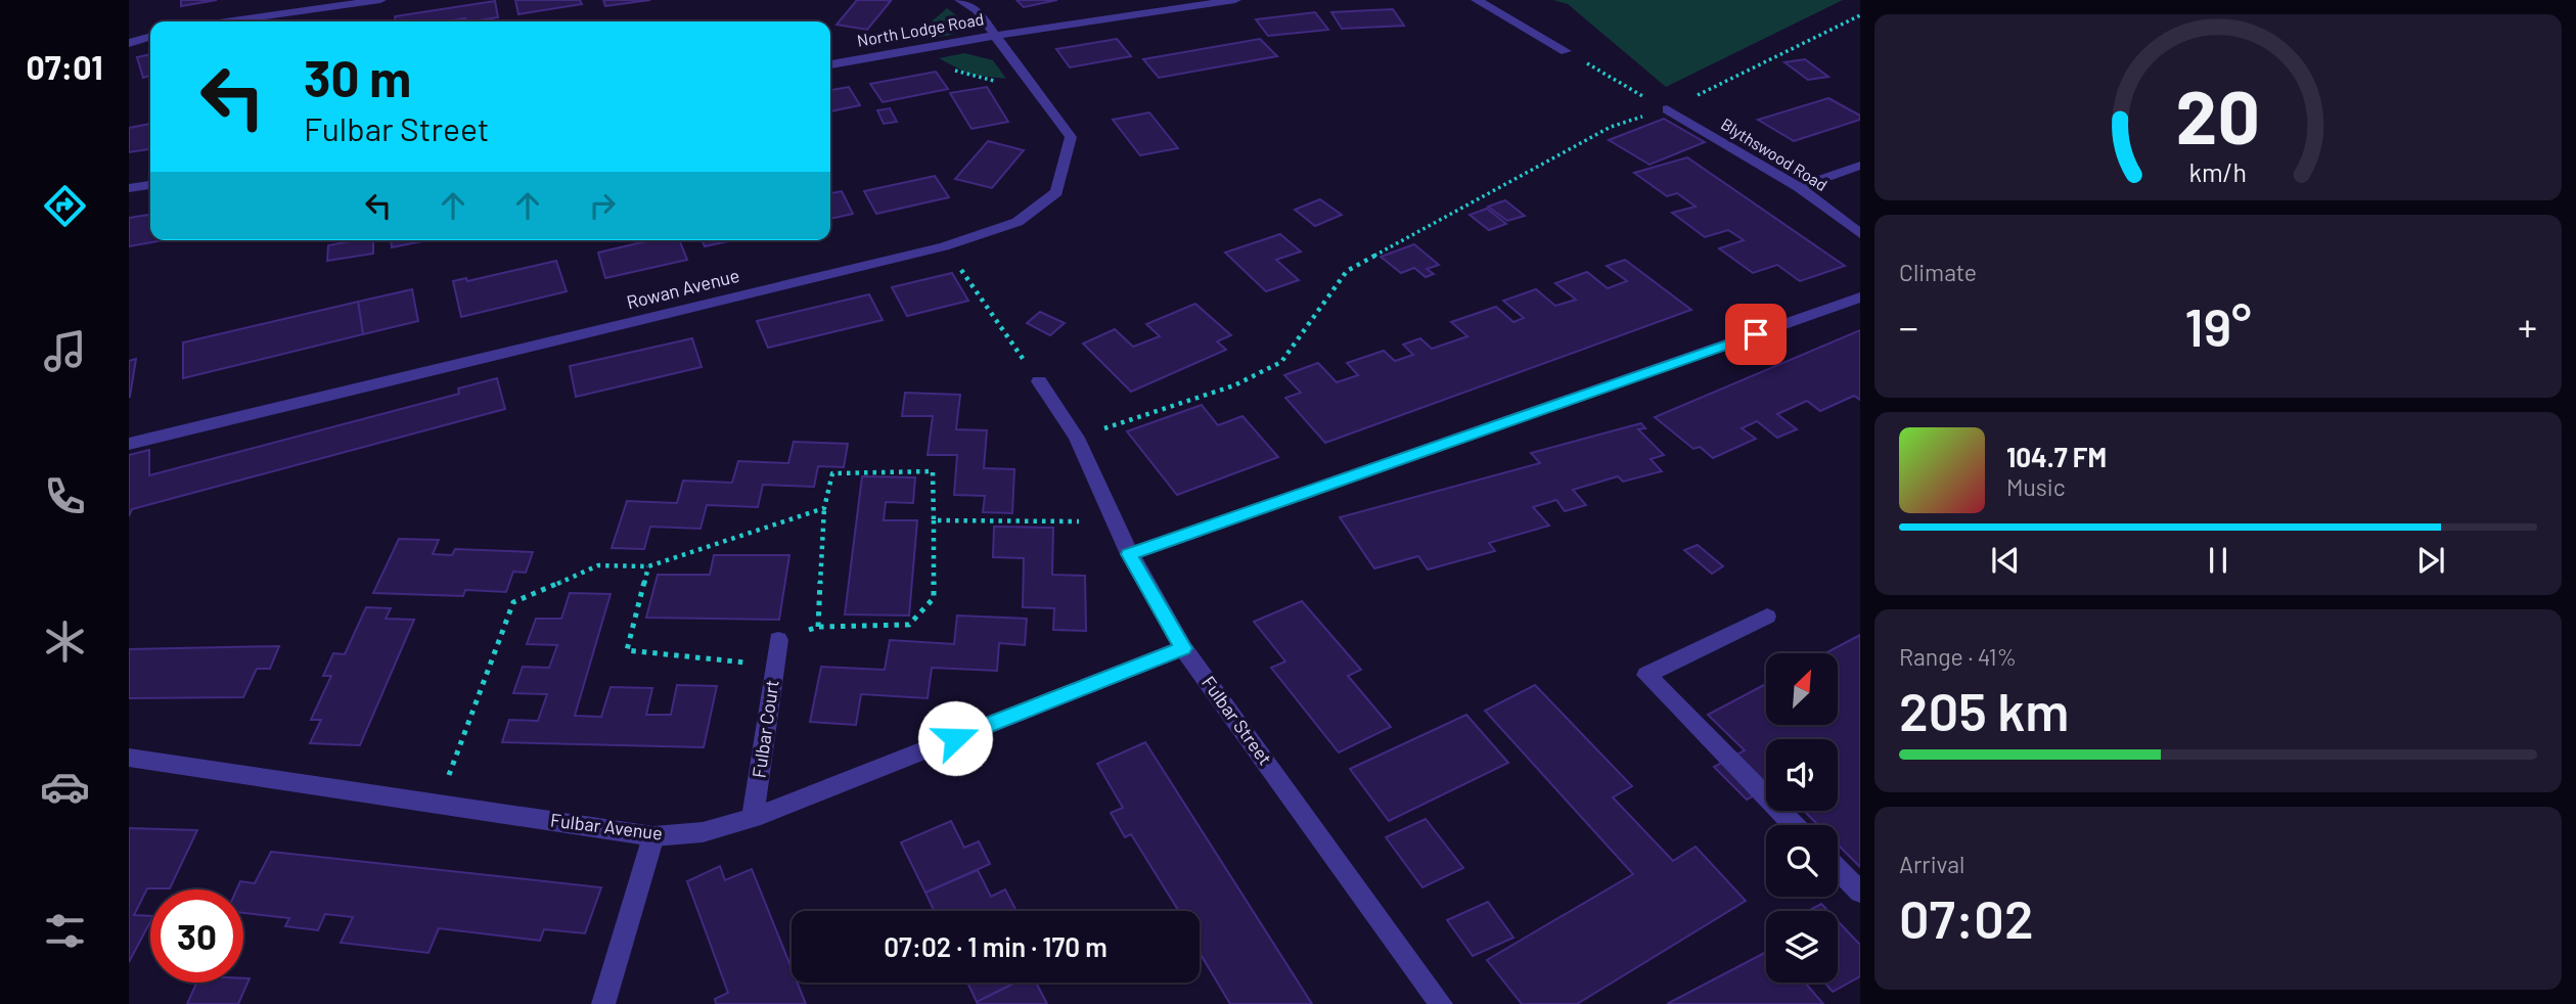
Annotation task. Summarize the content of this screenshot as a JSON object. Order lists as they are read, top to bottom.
{
  "streets": {
    "street": [
      "North Lodge Road",
      "Blythswood Road",
      "Rowan Avenue",
      "Fulbar Street",
      "Fulbar Court",
      "Fulbar Avenue"
    ]
  },
  "crossings": [
    ["North Lodge Road", "Rowan Avenue"],
    ["Fulbar Street", "Fulbar Avenue"],
    ["Fulbar Court", "Fulbar Avenue"]
  ],
  "north": "top right",
  "page": {
    "tabs": "07:01",
    "turn": ["30 m", "Fulbar Street"],
    "tile": [
      "Climate",
      ["Range · 41%", "205 km"],
      ["Arrival", "07:02"]
    ],
    "heat": ["−", "19°", "+"],
    "song": ["104.7 FM", "Music"],
    "limit": "30",
    "trip": "07:02 · 1 min · 170 m",
    "gauge": ["20", "km/h"]
  }
}
